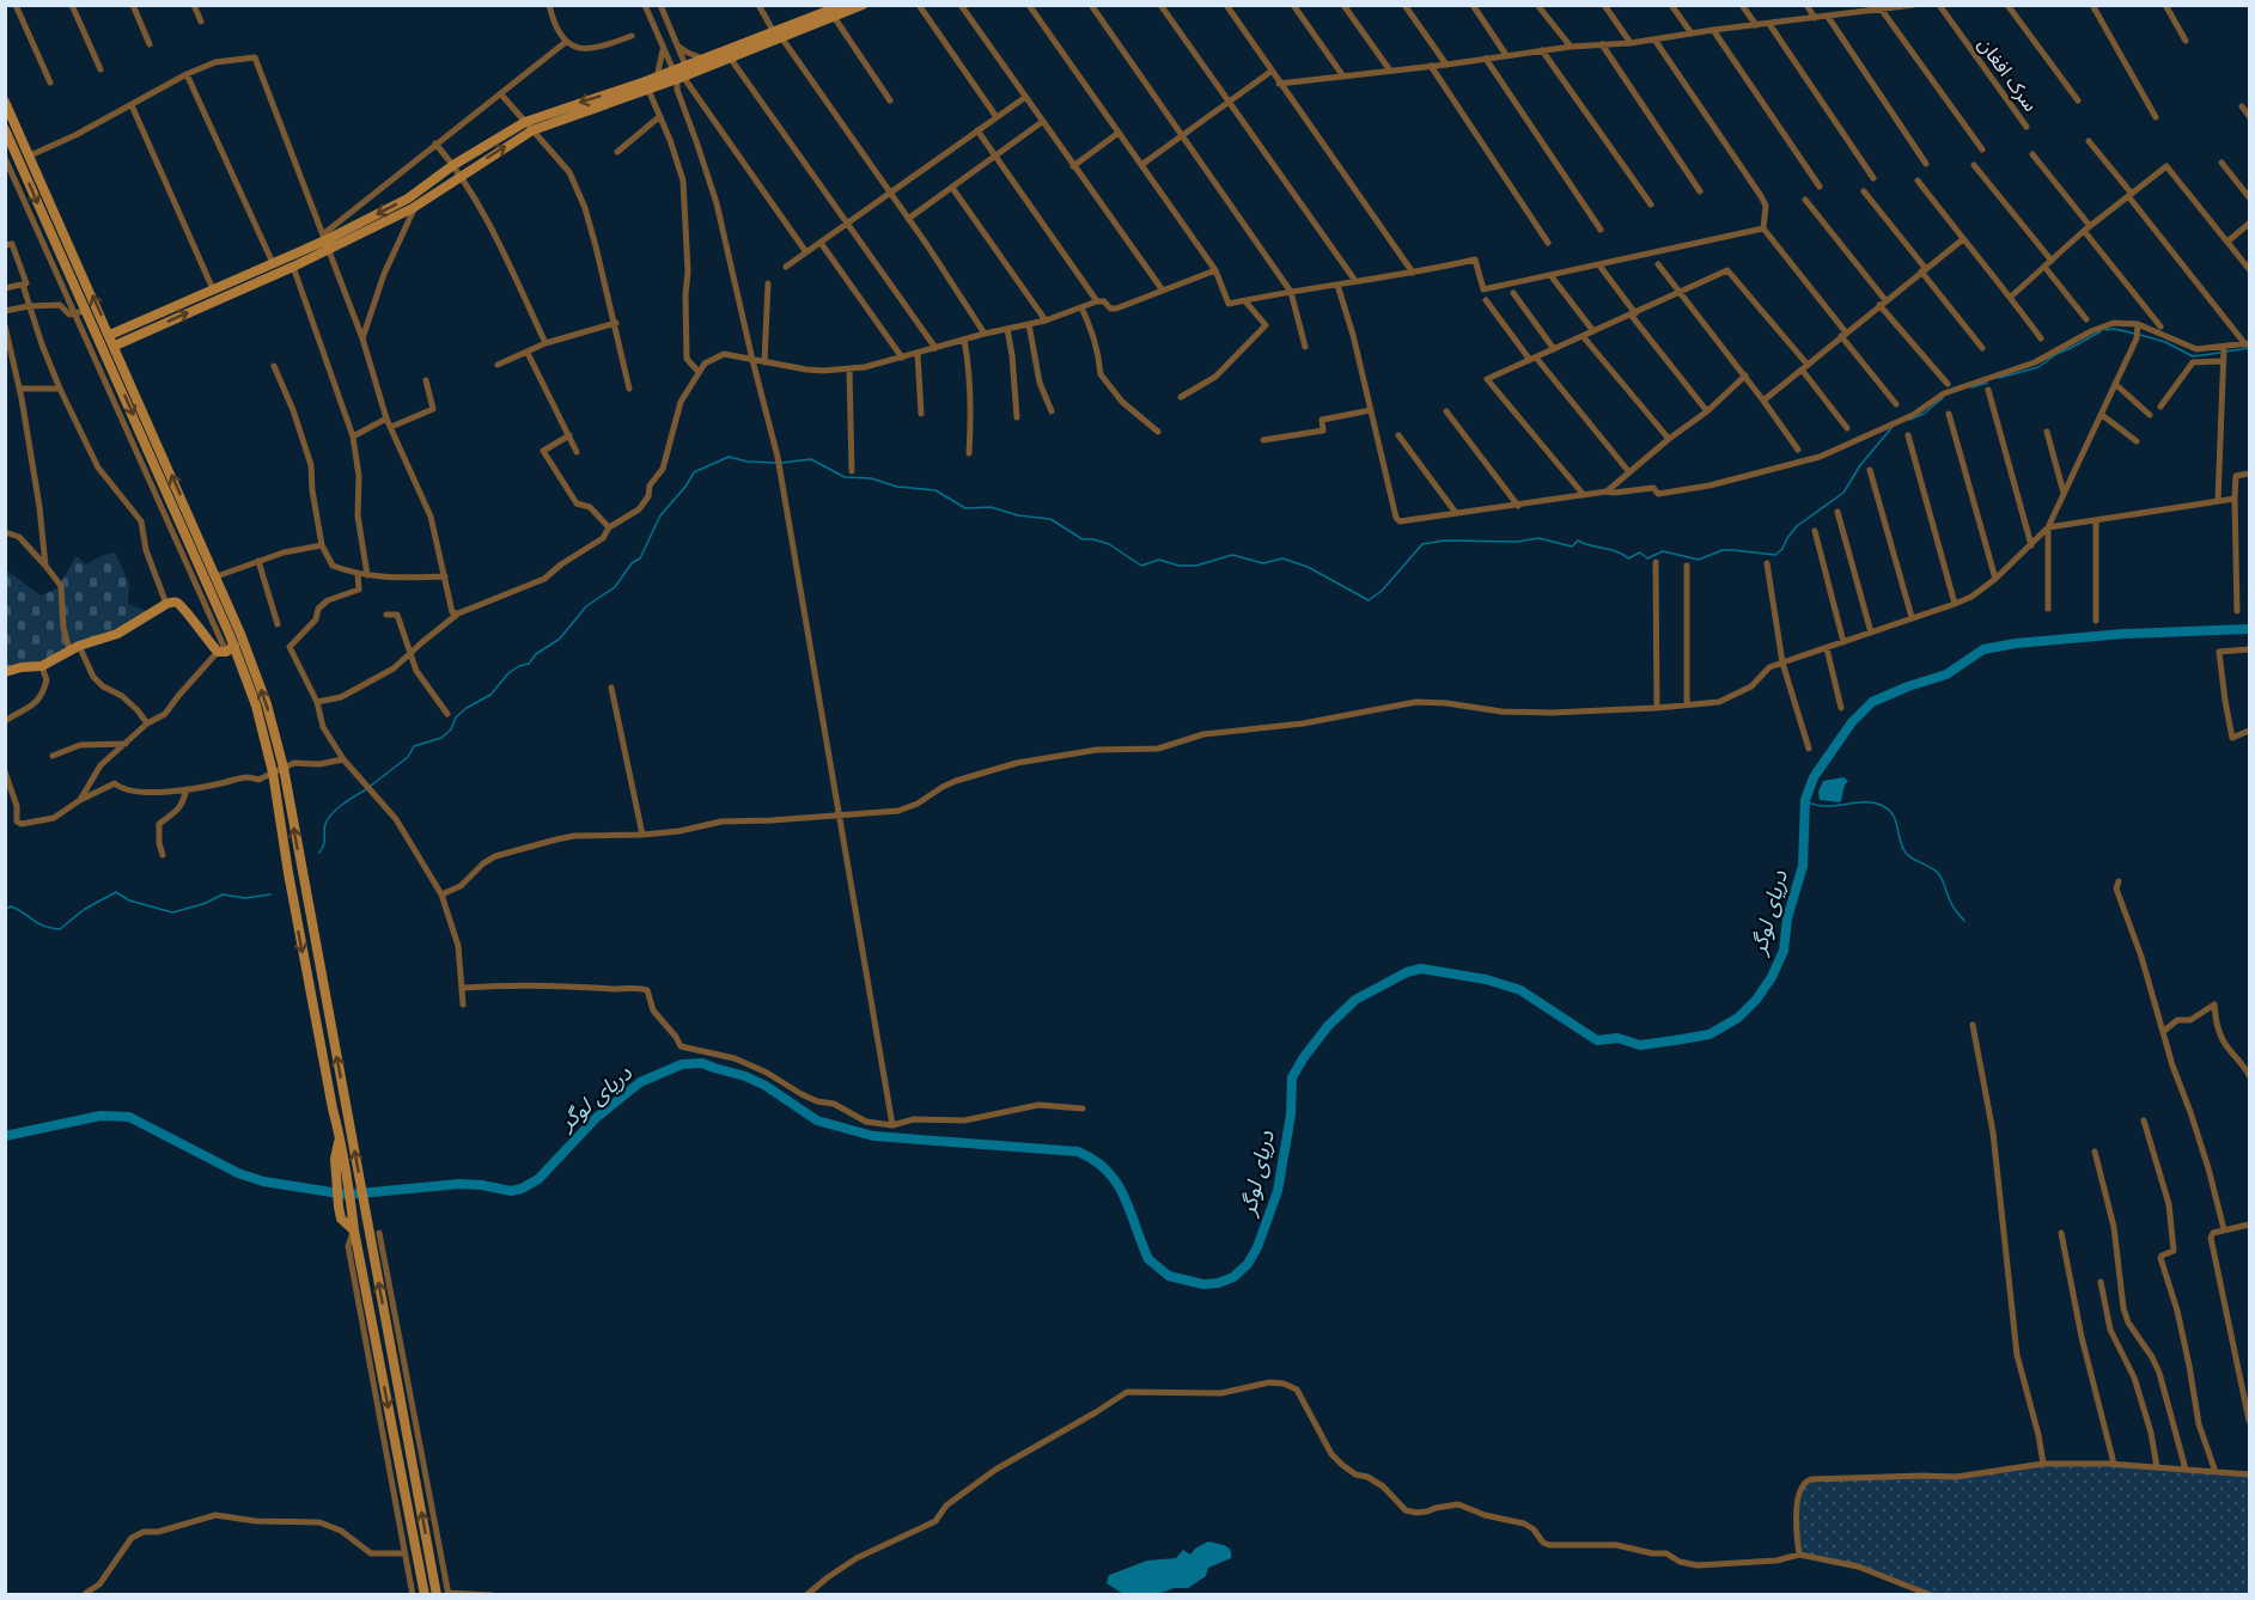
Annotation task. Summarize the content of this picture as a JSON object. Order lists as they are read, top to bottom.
{
  "streets": {
    "street": ["سرک افغان"]
  },
  "water": ["دریای لوگر"]
}
